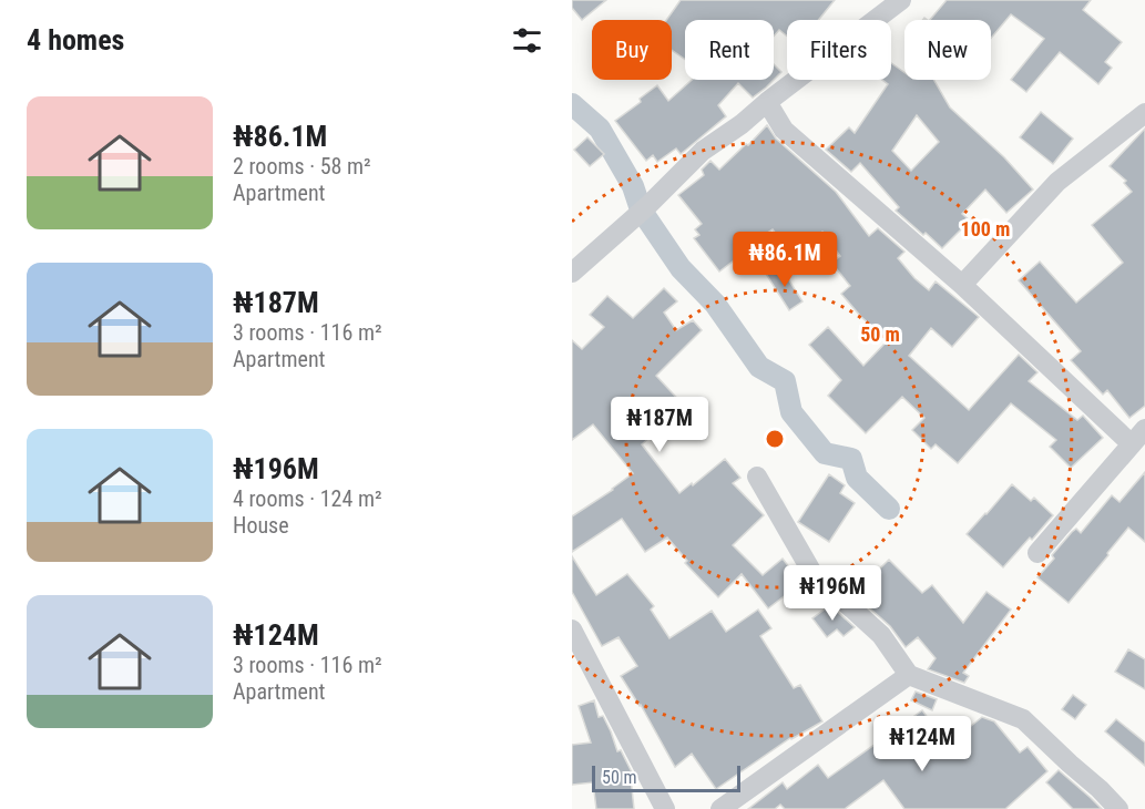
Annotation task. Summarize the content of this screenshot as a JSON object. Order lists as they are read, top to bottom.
{
  "scale_bar": "50 m",
  "page": {
    "heading": "4 homes",
    "chip": [
      "Buy",
      "Rent",
      "Filters",
      "New"
    ],
    "list": [
      {
        "name": "₦86.1M",
        "note": "2 rooms · 58 m² · Apartment"
      },
      {
        "name": "₦187M",
        "note": "3 rooms · 116 m² · Apartment"
      },
      {
        "name": "₦196M",
        "note": "4 rooms · 124 m² · House"
      },
      {
        "name": "₦124M",
        "note": "3 rooms · 116 m² · Apartment"
      }
    ],
    "price": [
      "₦86.1M",
      "₦187M",
      "₦196M",
      "₦124M"
    ],
    "scale": "50 m"
  },
  "rings": ["100 m", "50 m"]
}
